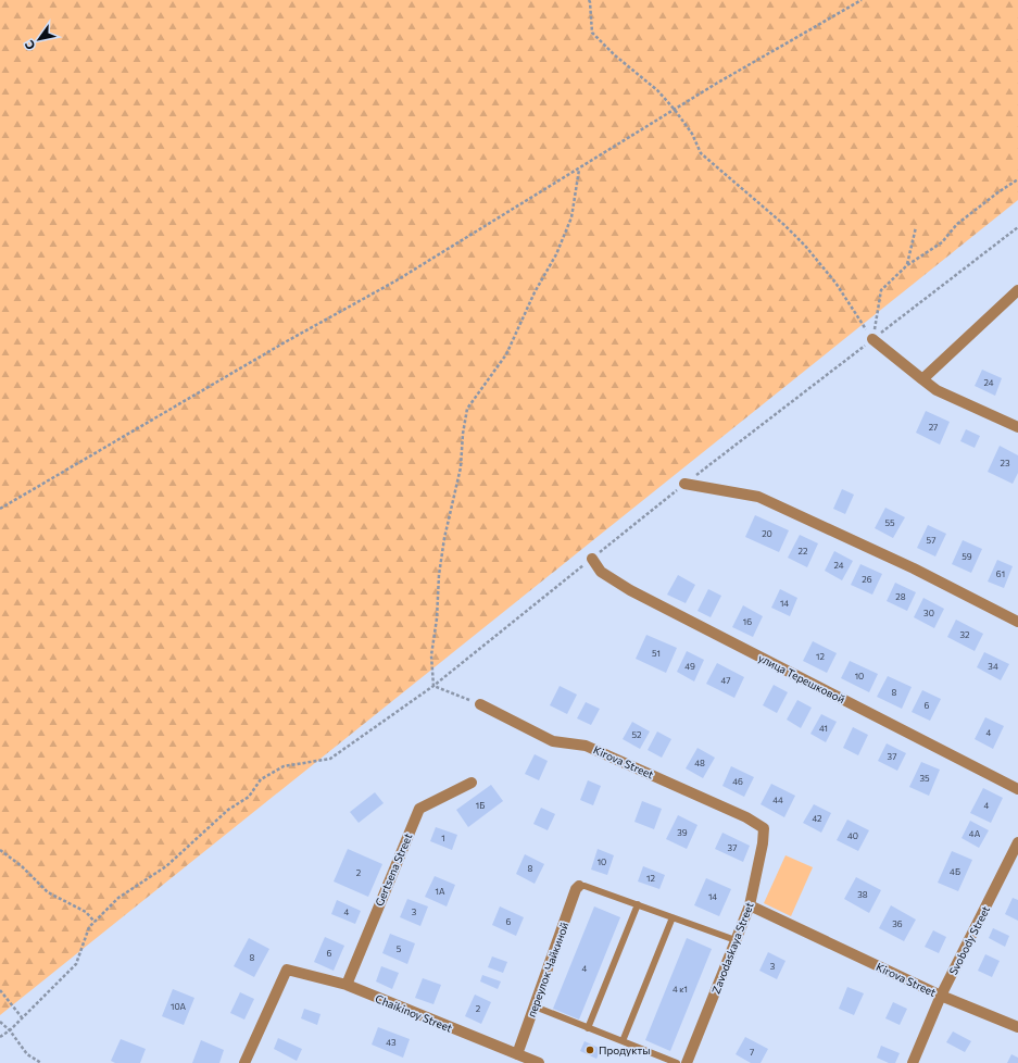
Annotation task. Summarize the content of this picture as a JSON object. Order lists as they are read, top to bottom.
{
  "streets": {
    "street": [
      "улица Терешковой",
      "Kirova Street",
      "Gertsena Street",
      "Svobody Street",
      "Zavodaskaya Street",
      "переулок Чайкиной",
      "Chaikinoy Street"
    ]
  },
  "crossings": [
    ["Kirova Street", "Svobody Street"],
    ["Kirova Street", "Zavodaskaya Street"],
    ["Gertsena Street", "Chaikinoy Street"],
    ["переулок Чайкиной", "Chaikinoy Street"]
  ],
  "places": ["Продукты"],
  "house_numbers": [
    "24",
    "27",
    "23",
    "55",
    "20",
    "57",
    "22",
    "59",
    "24",
    "61",
    "26",
    "28",
    "14",
    "30",
    "16",
    "32",
    "51",
    "12",
    "49",
    "34",
    "10",
    "47",
    "8",
    "6",
    "41",
    "4",
    "52",
    "37",
    "48",
    "35",
    "46",
    "44",
    "1Б",
    "4",
    "42",
    "39",
    "4А",
    "40",
    "1",
    "37",
    "10",
    "8",
    "4Б",
    "2",
    "12",
    "1А",
    "38",
    "14",
    "4",
    "3",
    "6",
    "36",
    "5",
    "6",
    "8",
    "3",
    "4",
    "4 к1",
    "10А",
    "2",
    "43",
    "7"
  ],
  "north": "bottom left"
}
